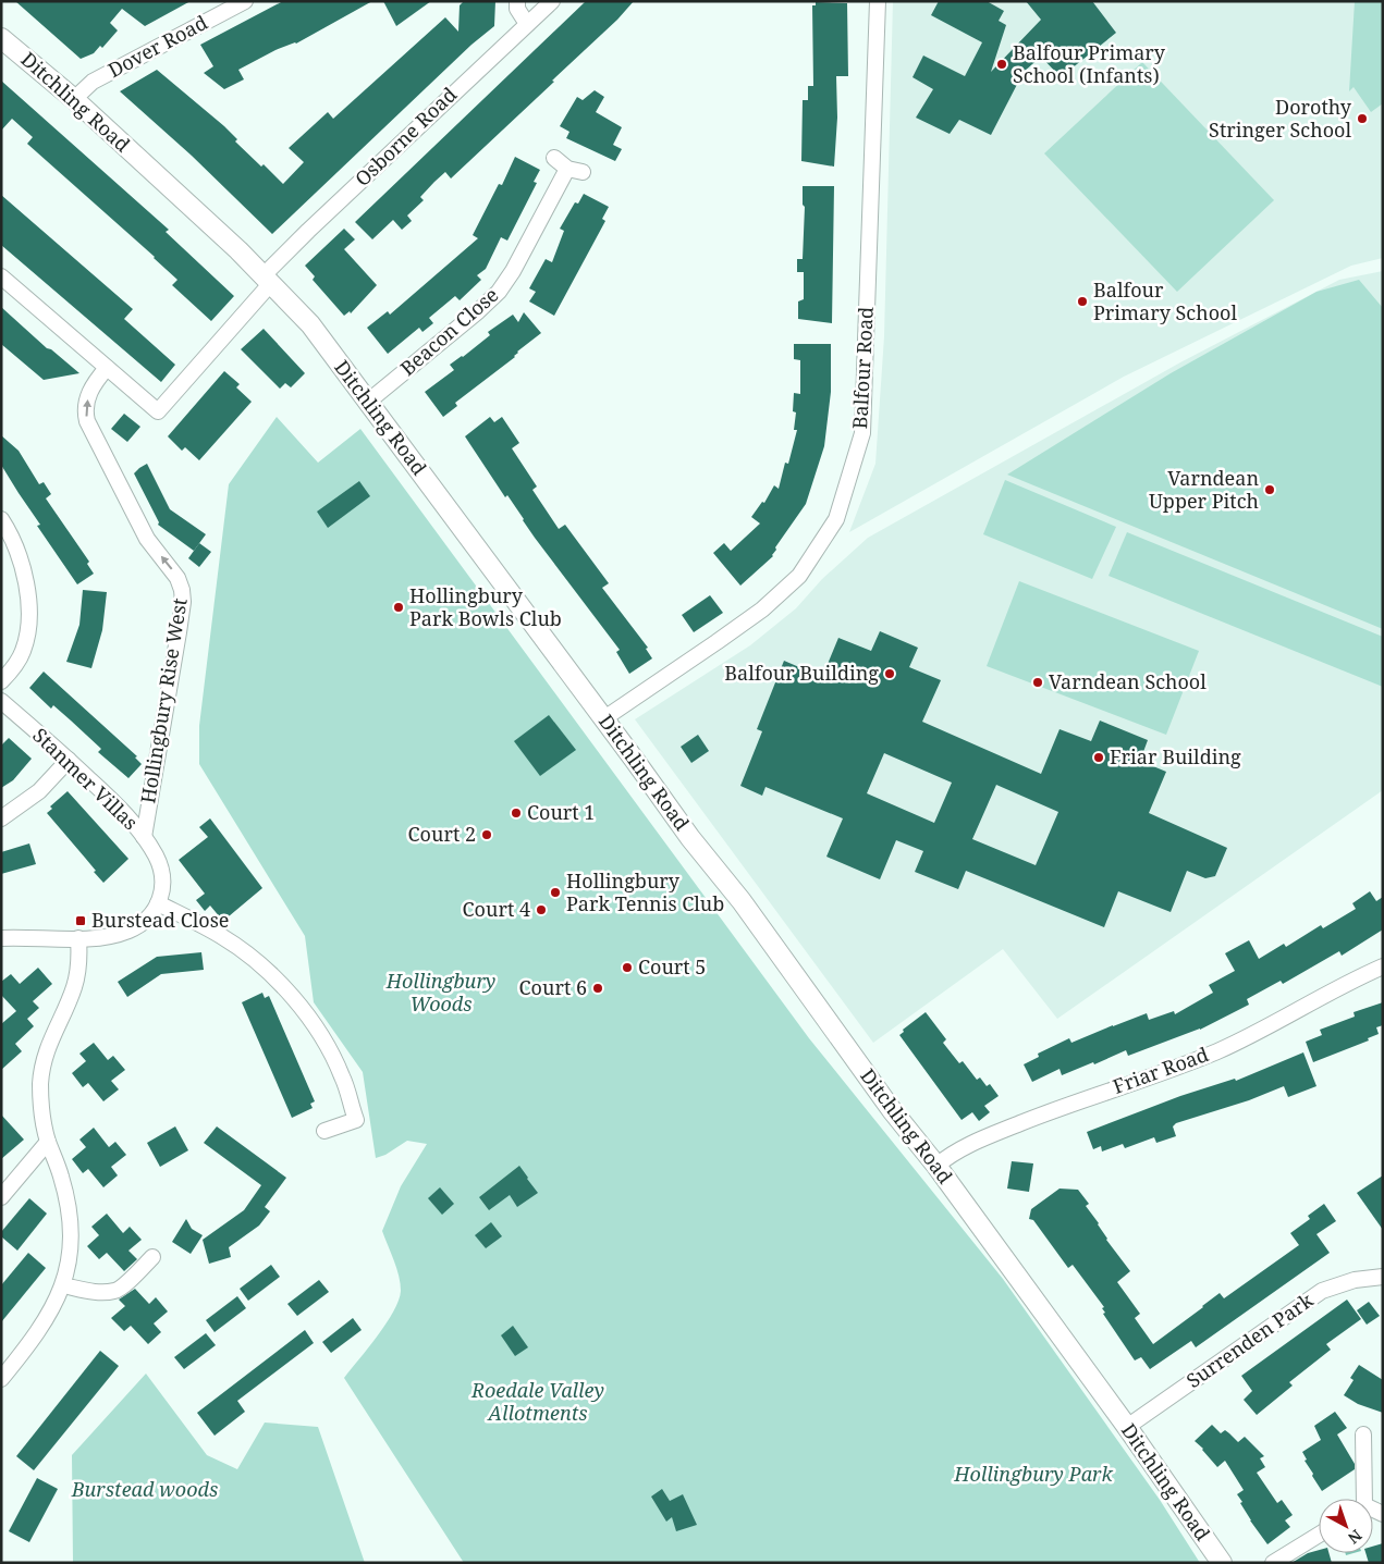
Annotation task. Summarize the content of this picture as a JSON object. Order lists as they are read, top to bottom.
{
  "streets": {
    "street": [
      "Dover Road",
      "Ditchling Road",
      "Osborne Road",
      "Beacon Close",
      "Balfour Road",
      "Hollingbury Rise West",
      "Stanmer Villas",
      "Friar Road",
      "Surrenden Park"
    ]
  },
  "crossings": [
    ["Dover Road", "Ditchling Road"],
    ["Ditchling Road", "Osborne Road"],
    ["Ditchling Road", "Beacon Close"],
    ["Ditchling Road", "Balfour Road"],
    ["Ditchling Road", "Friar Road"],
    ["Ditchling Road", "Surrenden Park"],
    ["Osborne Road", "Hollingbury Rise West"],
    ["Hollingbury Rise West", "Stanmer Villas"]
  ],
  "one_way": ["Hollingbury Rise West"],
  "parks": [
    "Hollingbury Woods",
    "Roedale Valley Allotments",
    "Hollingbury Park",
    "Burstead woods"
  ],
  "places": {
    "other": [
      "Balfour Primary School (Infants)",
      "Dorothy Stringer School",
      "Balfour Primary School",
      "Varndean Upper Pitch",
      "Hollingbury Park Bowls Club",
      "Balfour Building",
      "Varndean School",
      "Friar Building",
      "Court 1",
      "Court 2",
      "Hollingbury Park Tennis Club",
      "Court 4",
      "Court 5",
      "Court 6"
    ],
    "transit": ["Burstead Close"]
  },
  "north": "bottom right"
}
